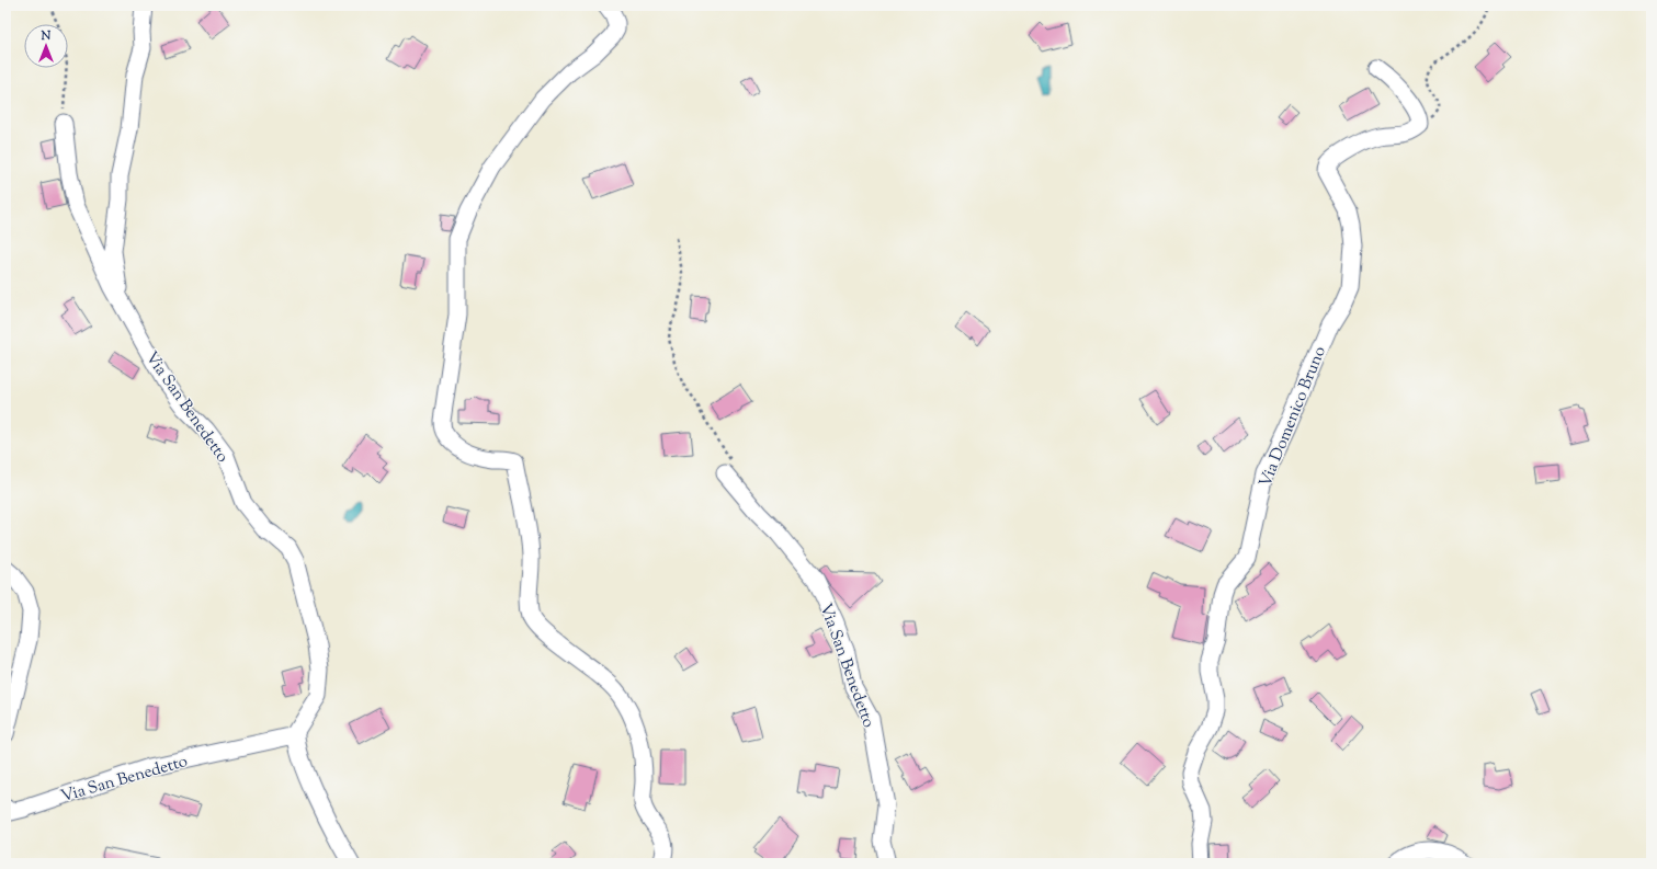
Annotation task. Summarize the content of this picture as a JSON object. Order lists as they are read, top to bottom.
{
  "streets": {
    "street": ["Via San Benedetto", "Via Domenico Bruno"]
  },
  "north": "top"
}
